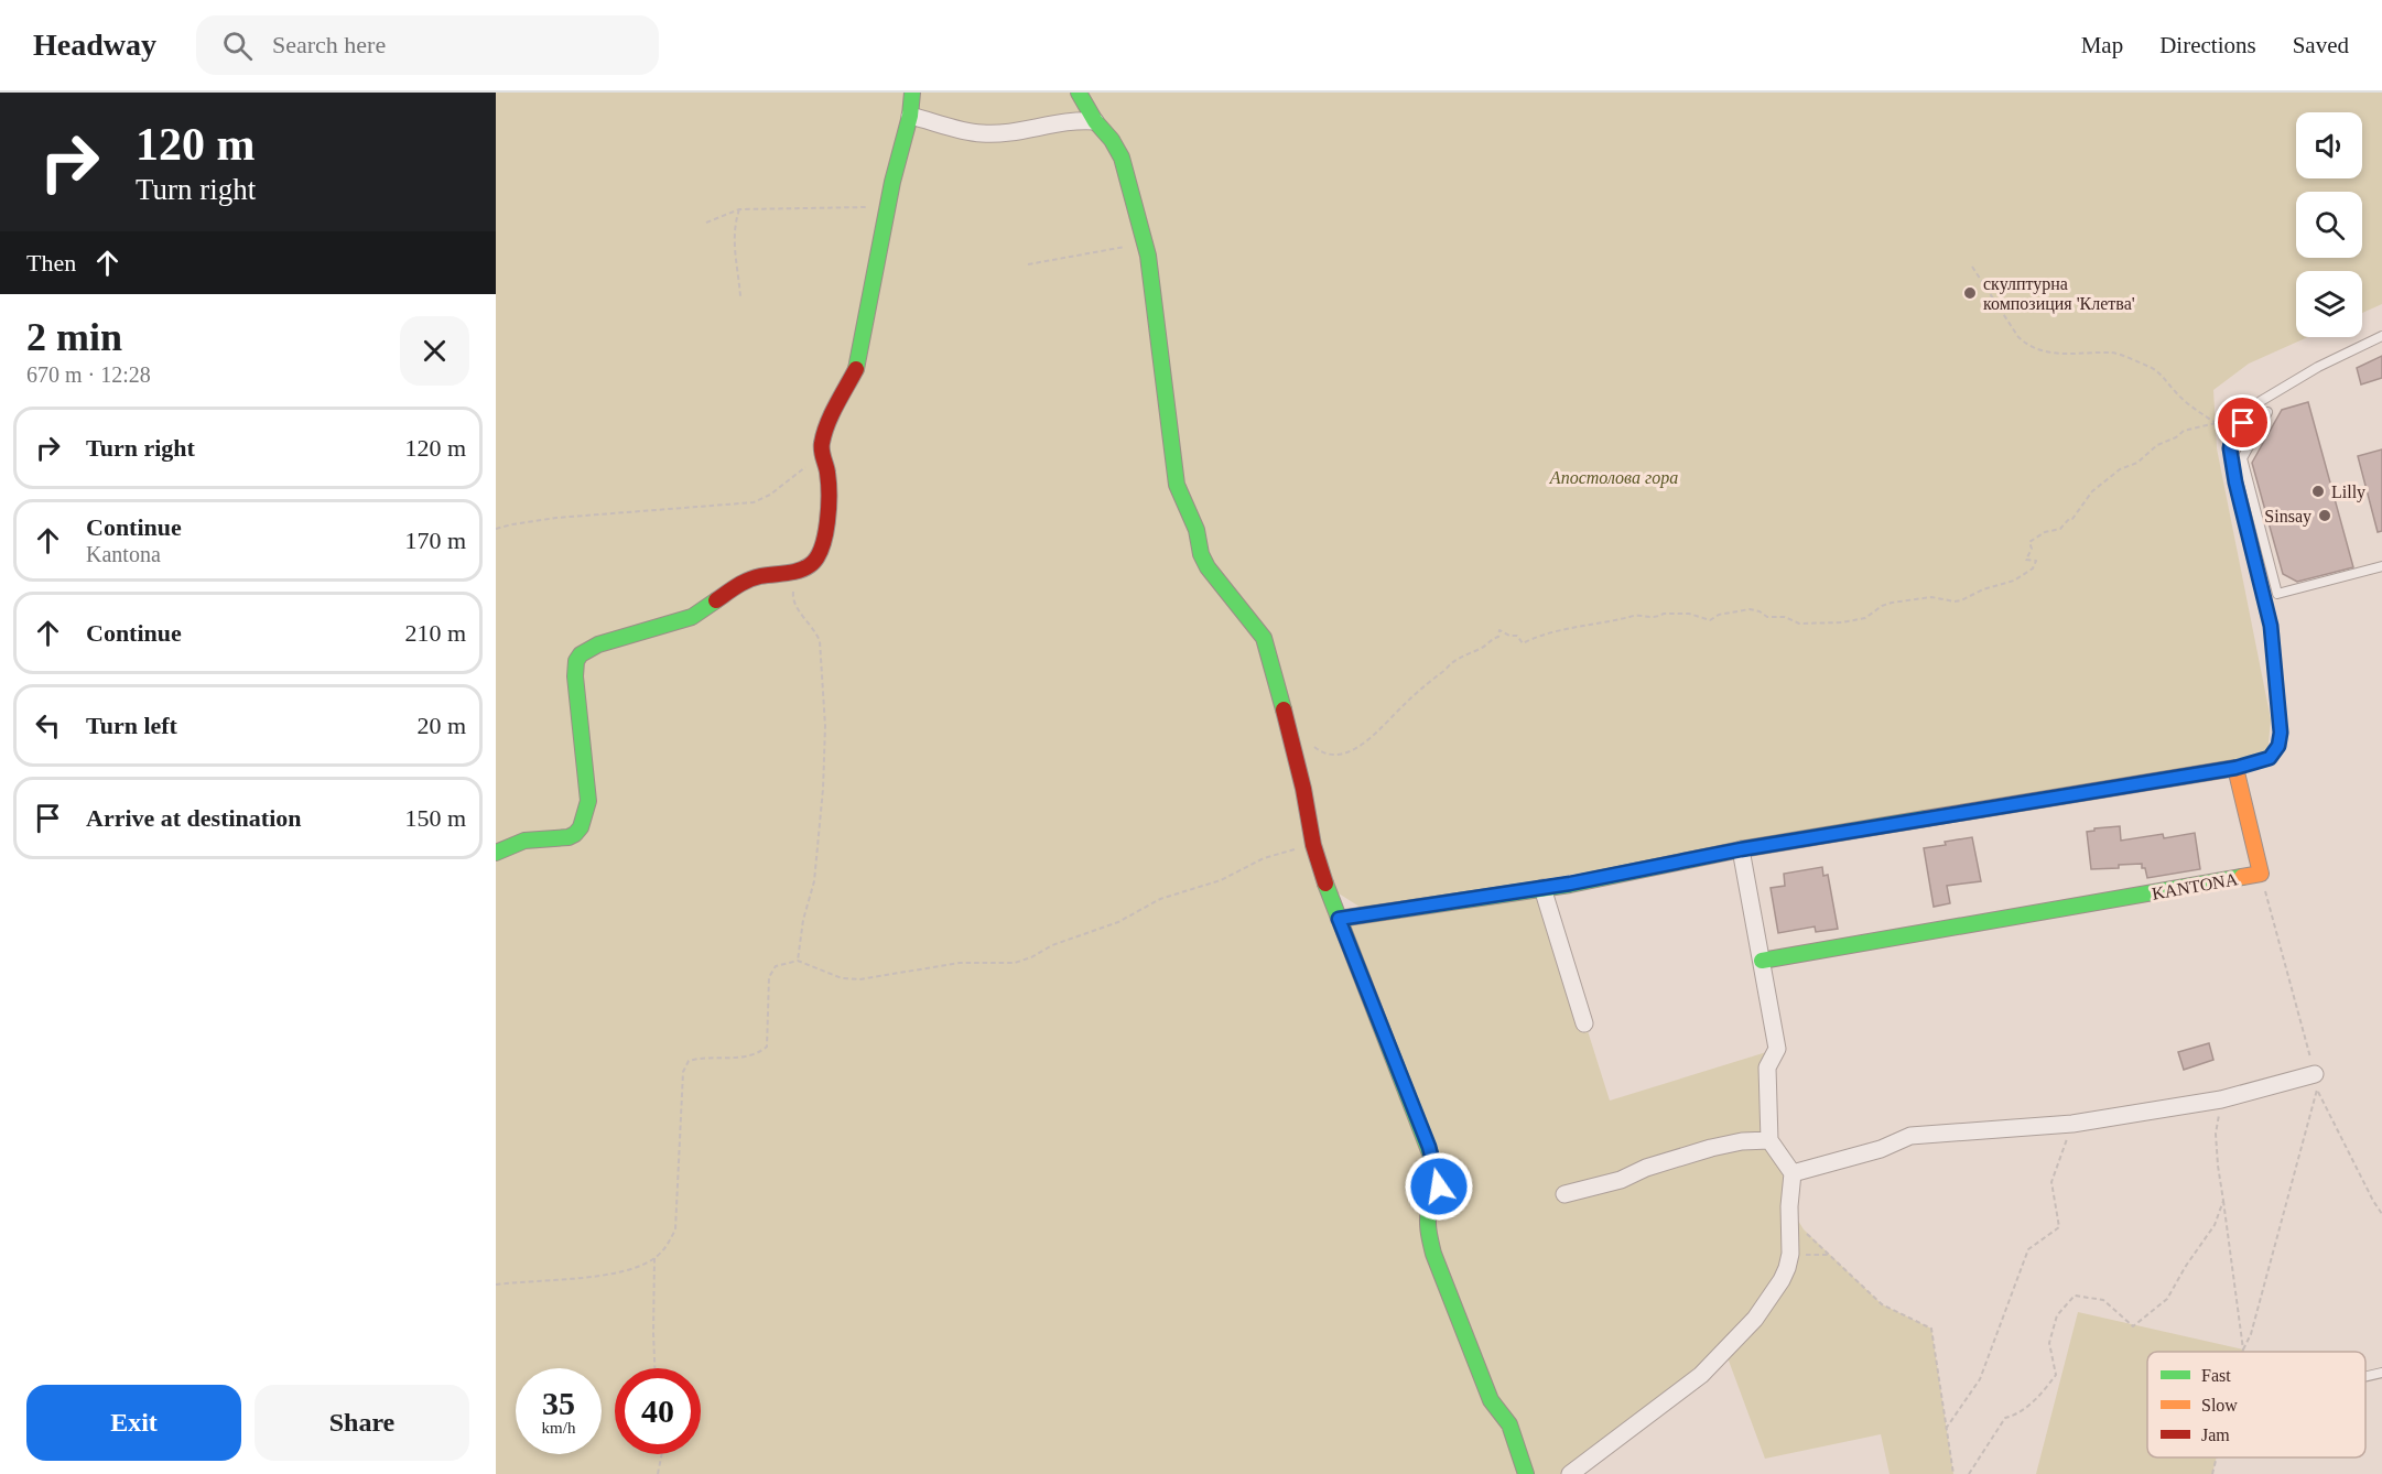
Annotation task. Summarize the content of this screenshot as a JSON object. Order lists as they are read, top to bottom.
{
  "streets": {
    "street": ["KANTONA"]
  },
  "parks": ["Апостолова гора"],
  "places": ["скулптурна композиция 'Клетва'", "Lilly", "Sinsay"],
  "legend": ["Fast", "Slow", "Jam"],
  "page": {
    "header": "Headway",
    "search": "Search here",
    "nav": ["Map", "Directions", "Saved"],
    "turn": ["120 m", "Turn right"],
    "then": "Then",
    "heading": ["2 min", "670 m · 12:28"],
    "list": [
      {
        "name": "Turn right",
        "value": "120 m"
      },
      {
        "name": "Continue",
        "note": "Kantona",
        "value": "170 m"
      },
      {
        "name": "Continue",
        "value": "210 m"
      },
      {
        "name": "Turn left",
        "value": "20 m"
      },
      {
        "name": "Arrive at destination",
        "value": "150 m"
      }
    ],
    "speed": "35 km/h",
    "limit": "40",
    "buttons": ["Exit", "Share"]
  }
}
